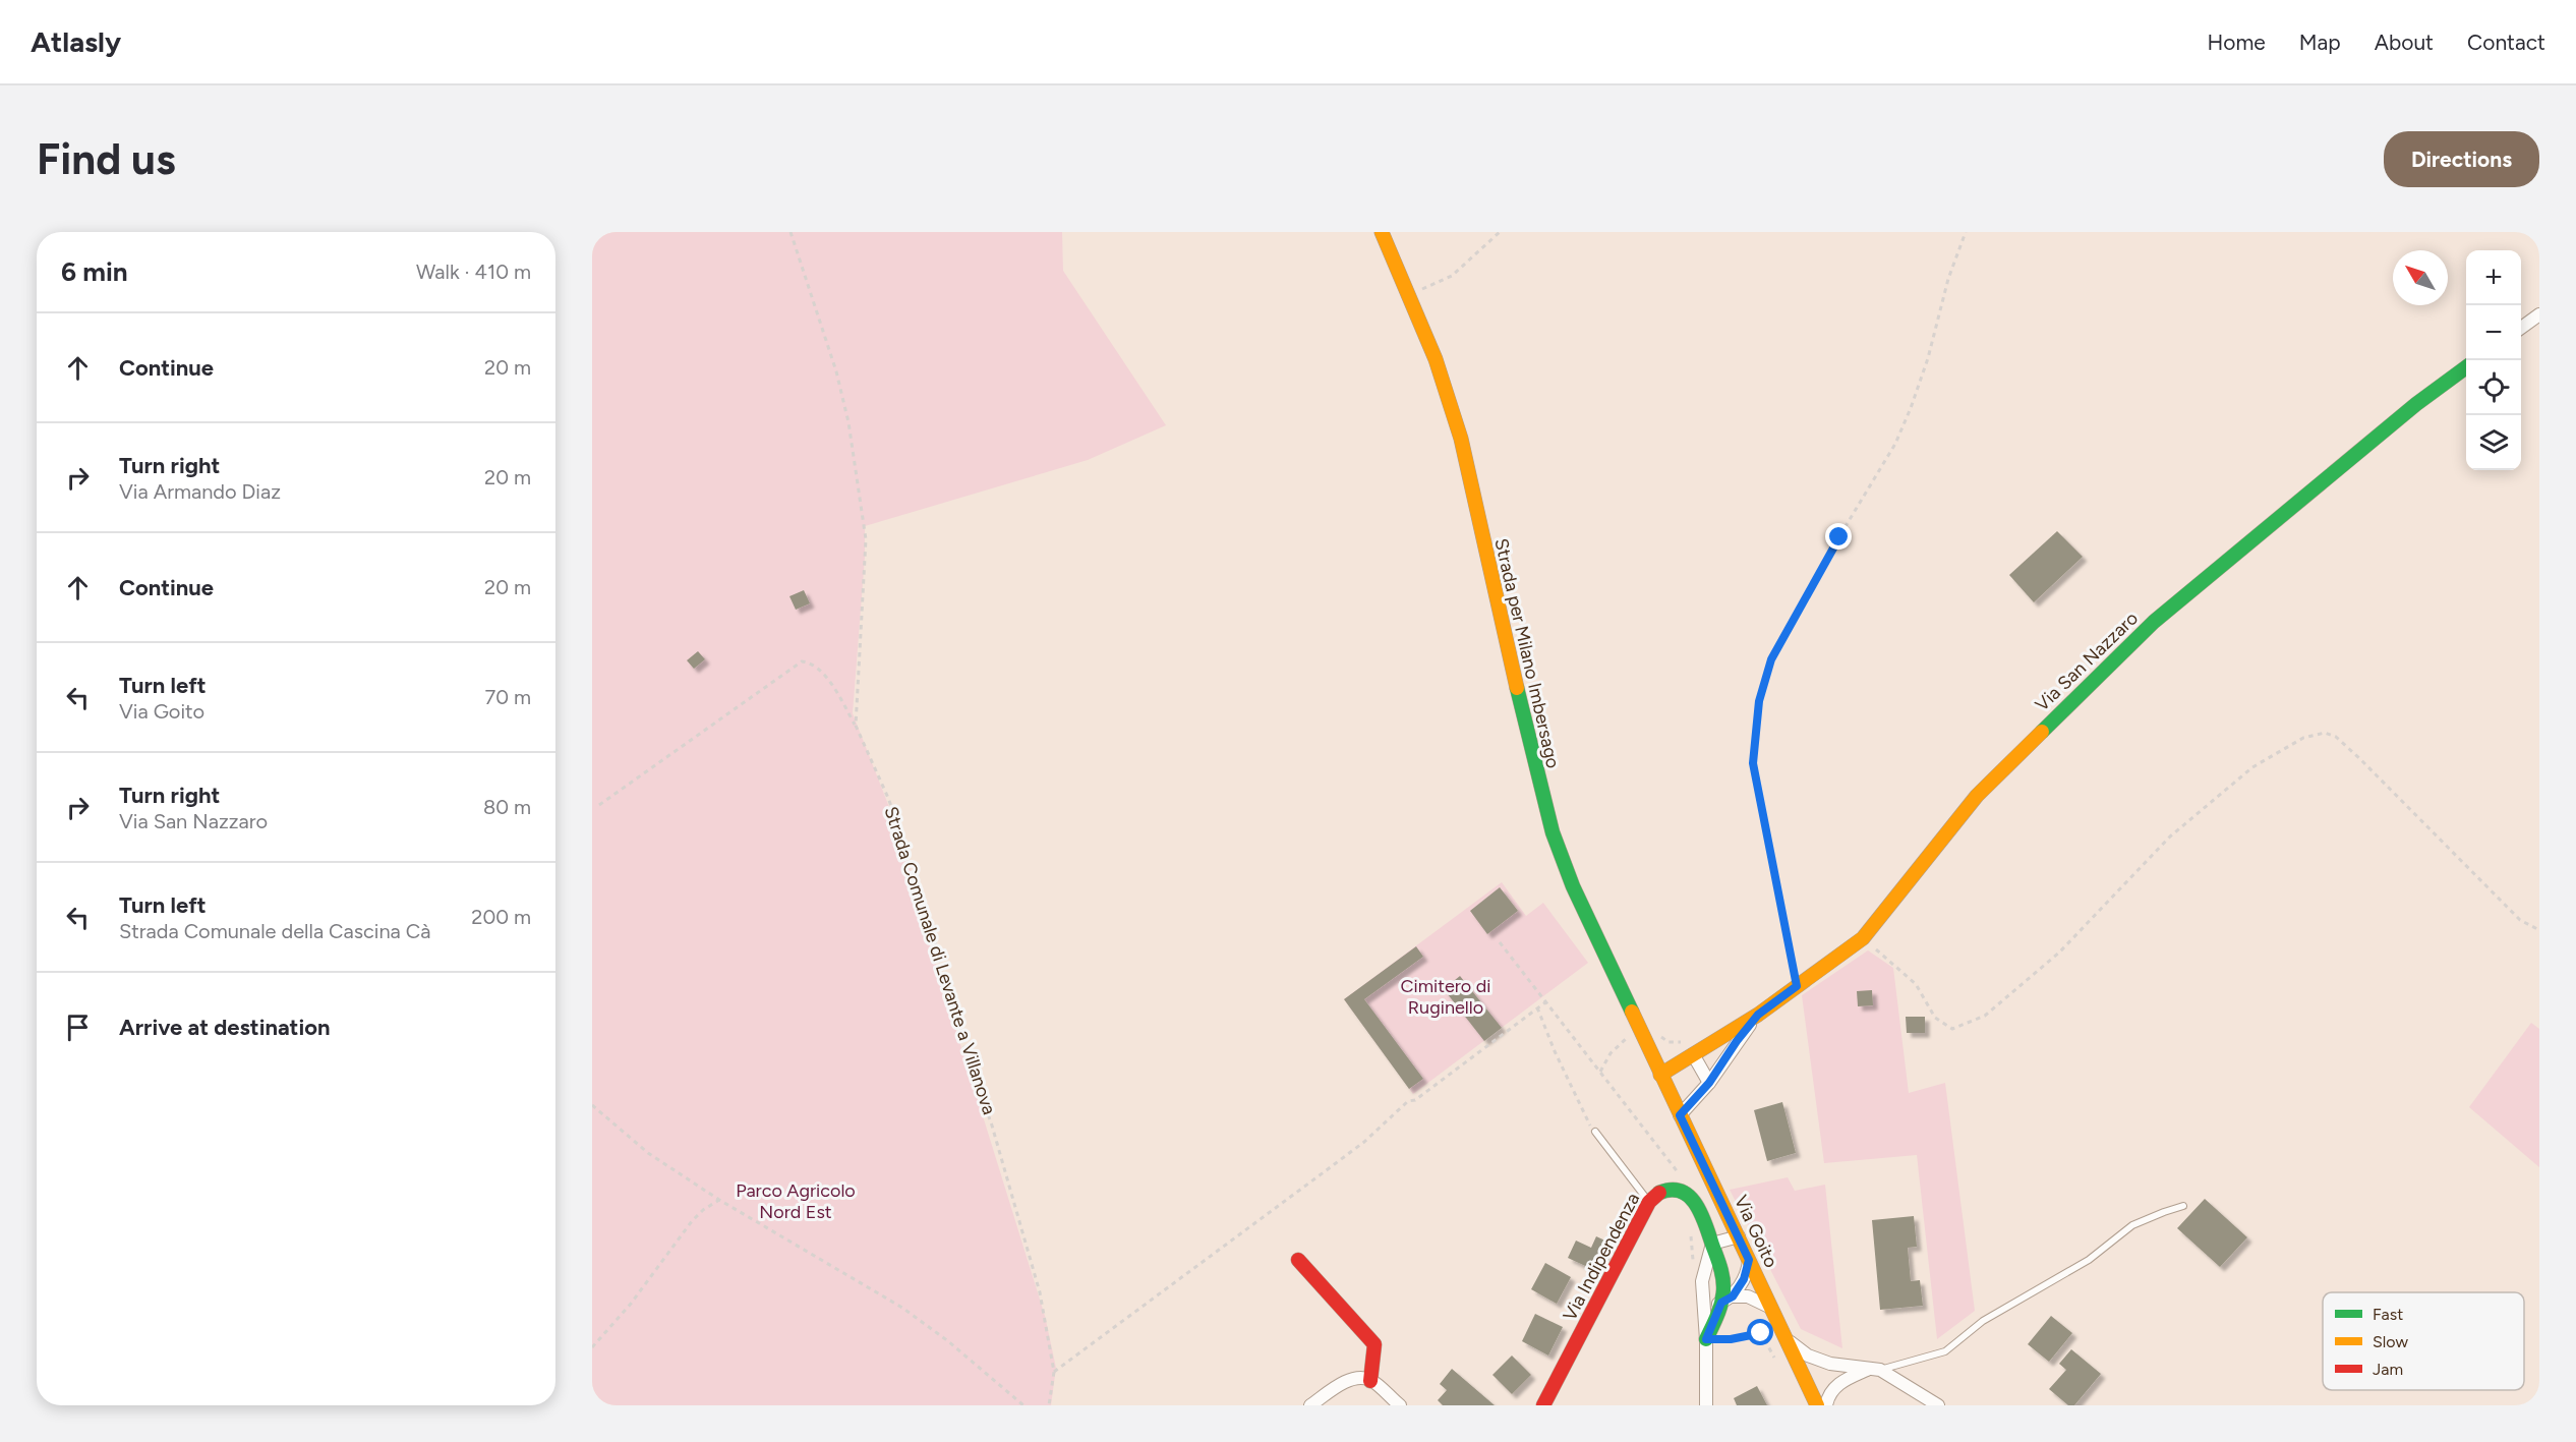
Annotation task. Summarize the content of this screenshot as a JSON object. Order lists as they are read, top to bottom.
{
  "streets": {
    "street": [
      "Strada per Milano Imbersago",
      "Via San Nazzaro",
      "Via Goito",
      "Via Indipendenza"
    ],
    "path": ["Strada Comunale di Levante a Villanova"]
  },
  "crossings": [
    ["Strada per Milano Imbersago", "Via San Nazzaro"],
    ["Strada per Milano Imbersago", "Via Goito"],
    ["Via San Nazzaro", "Via Goito"]
  ],
  "parks": ["Cimitero di Ruginello", "Parco Agricolo Nord Est"],
  "legend": ["Fast", "Slow", "Jam"],
  "north": "top left",
  "page": {
    "header": "Atlasly",
    "nav": [
      "Home",
      "Map",
      "About",
      "Contact"
    ],
    "buttons": "Directions",
    "title": "Find us",
    "heading": ["6 min", "Walk · 410 m"],
    "map_buttons": ["+", "−"],
    "list": [
      ["Continue", "20 m"],
      ["Turn right", "Via Armando Diaz", "20 m"],
      ["Continue", "20 m"],
      ["Turn left", "Via Goito", "70 m"],
      ["Turn right", "Via San Nazzaro", "80 m"],
      ["Turn left", "Strada Comunale della Cascina Cà", "200 m"],
      "Arrive at destination"
    ]
  }
}
